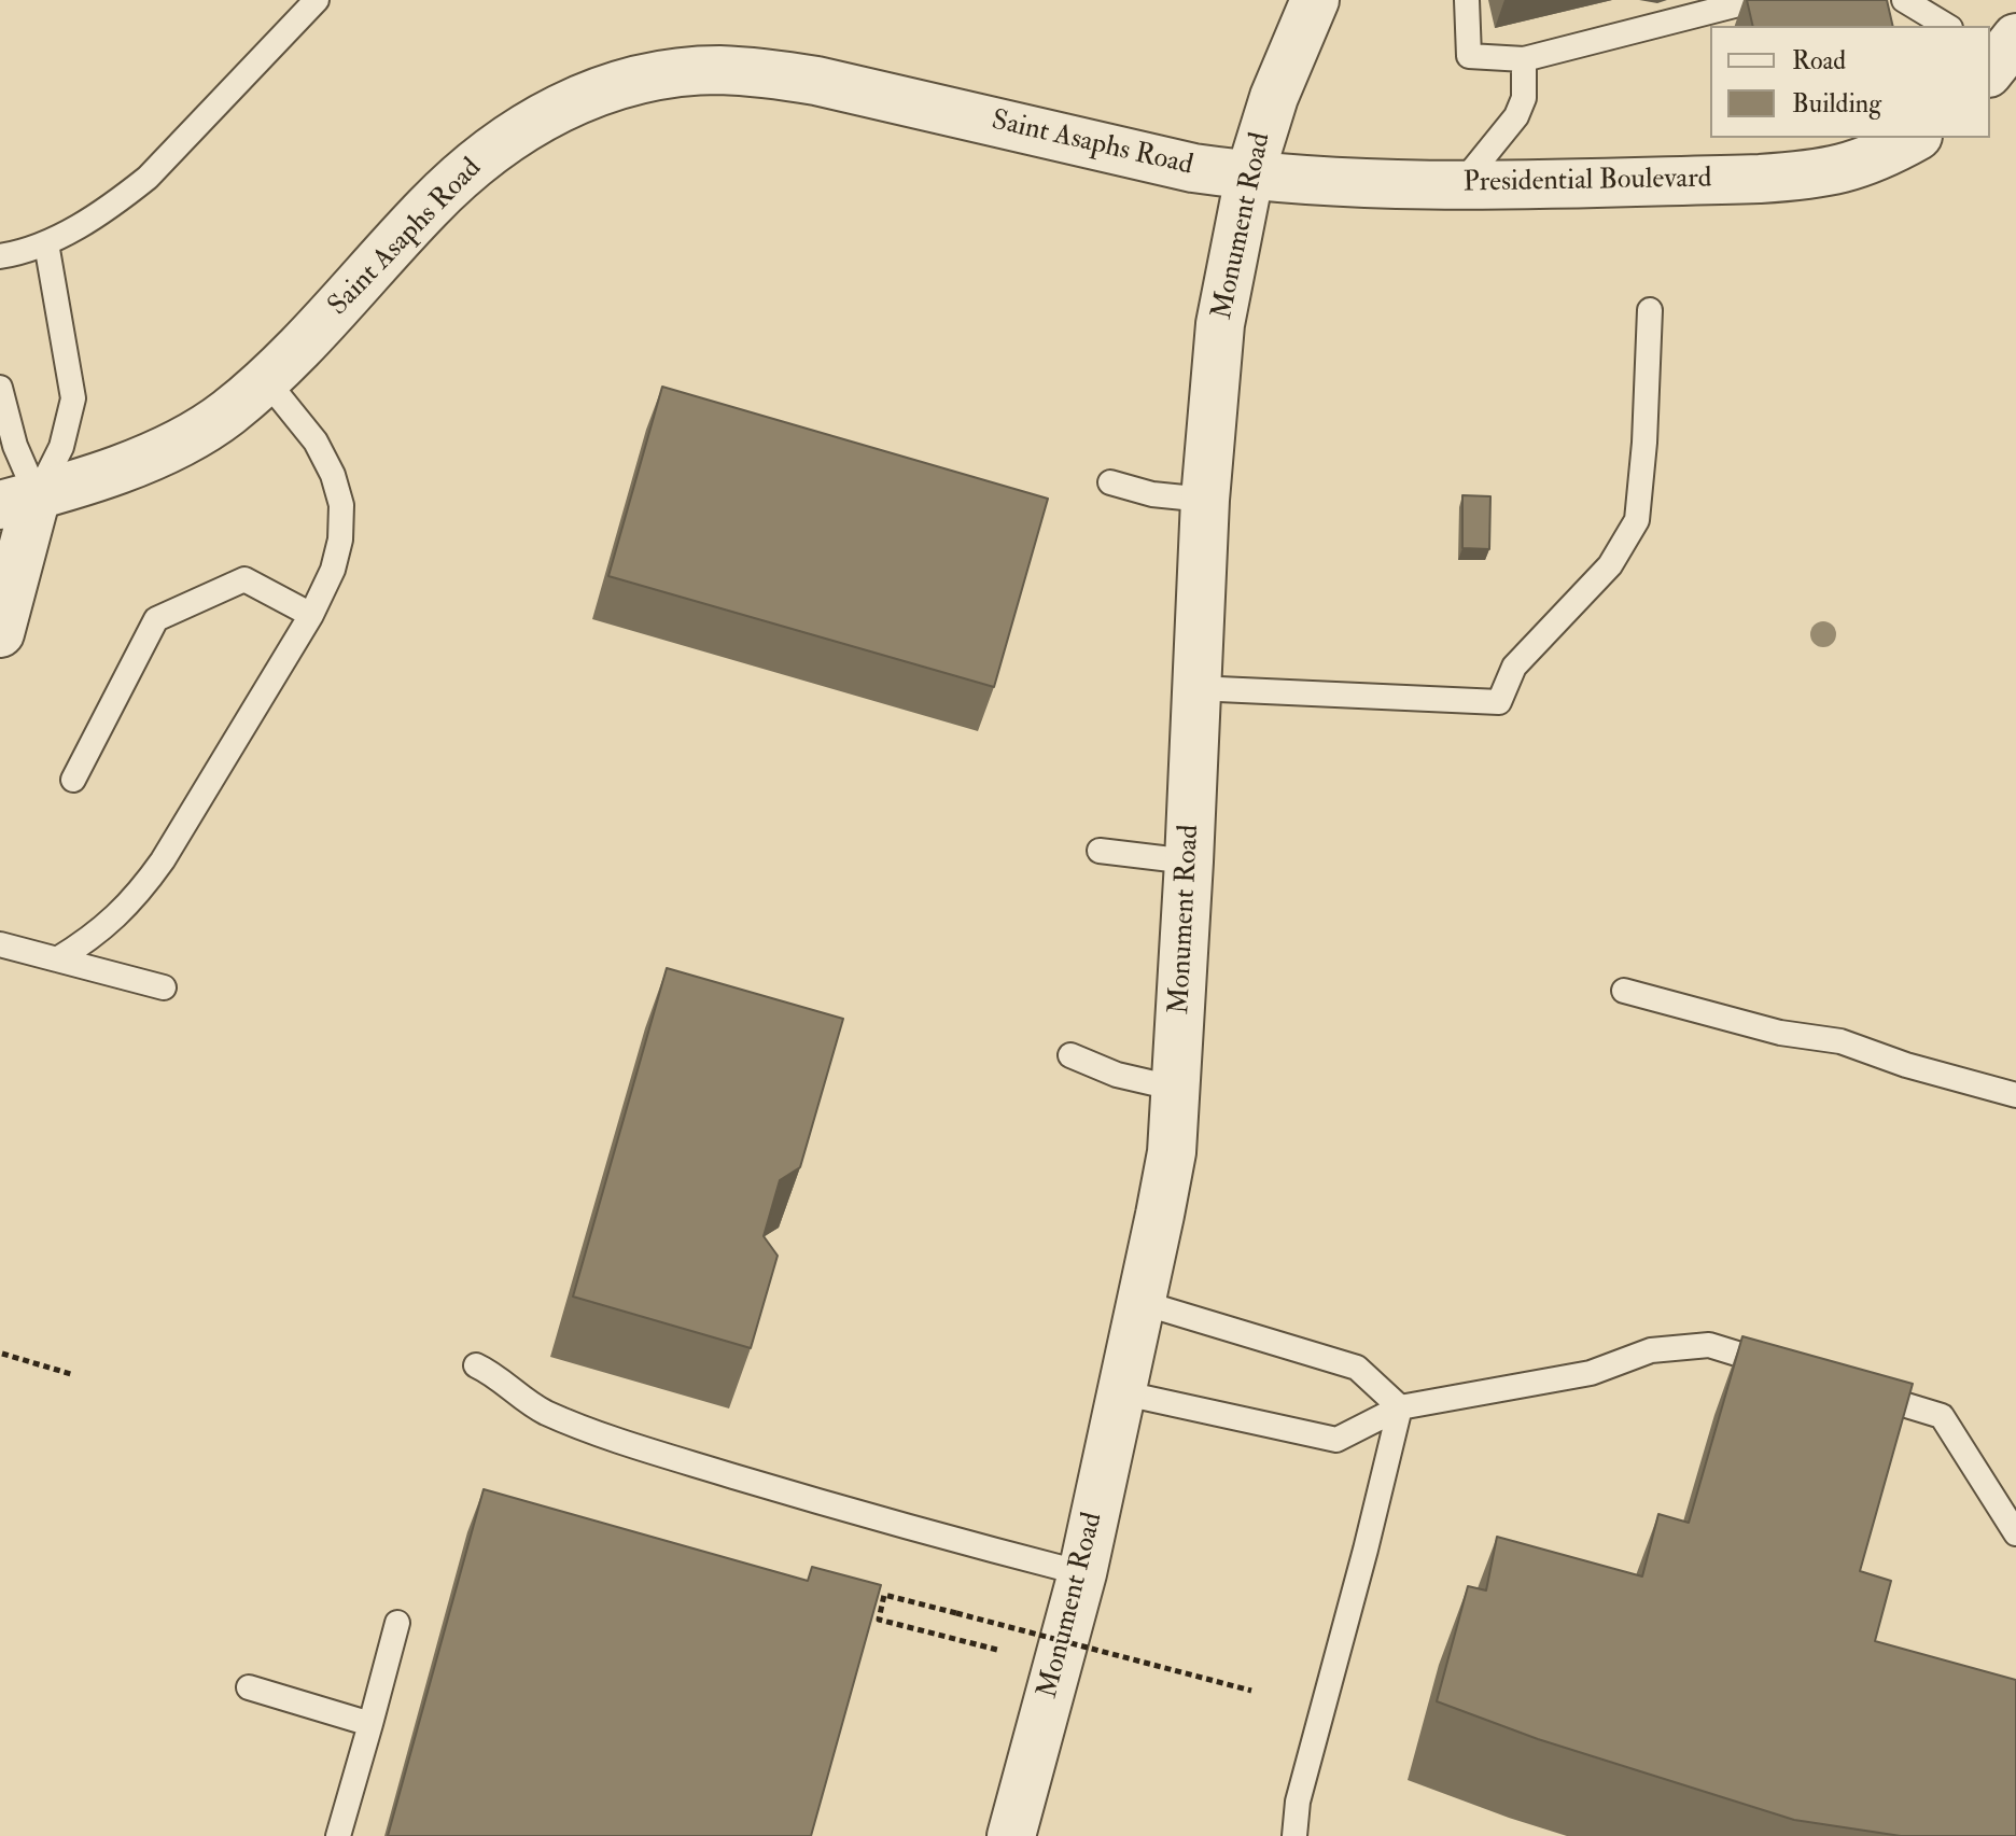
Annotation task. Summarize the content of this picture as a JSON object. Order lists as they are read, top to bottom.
{
  "streets": {
    "street": ["Saint Asaphs Road", "Presidential Boulevard", "Monument Road"]
  },
  "crossings": [
    ["Saint Asaphs Road", "Presidential Boulevard"],
    ["Saint Asaphs Road", "Monument Road"],
    ["Presidential Boulevard", "Monument Road"]
  ],
  "legend": ["Road", "Building"]
}
